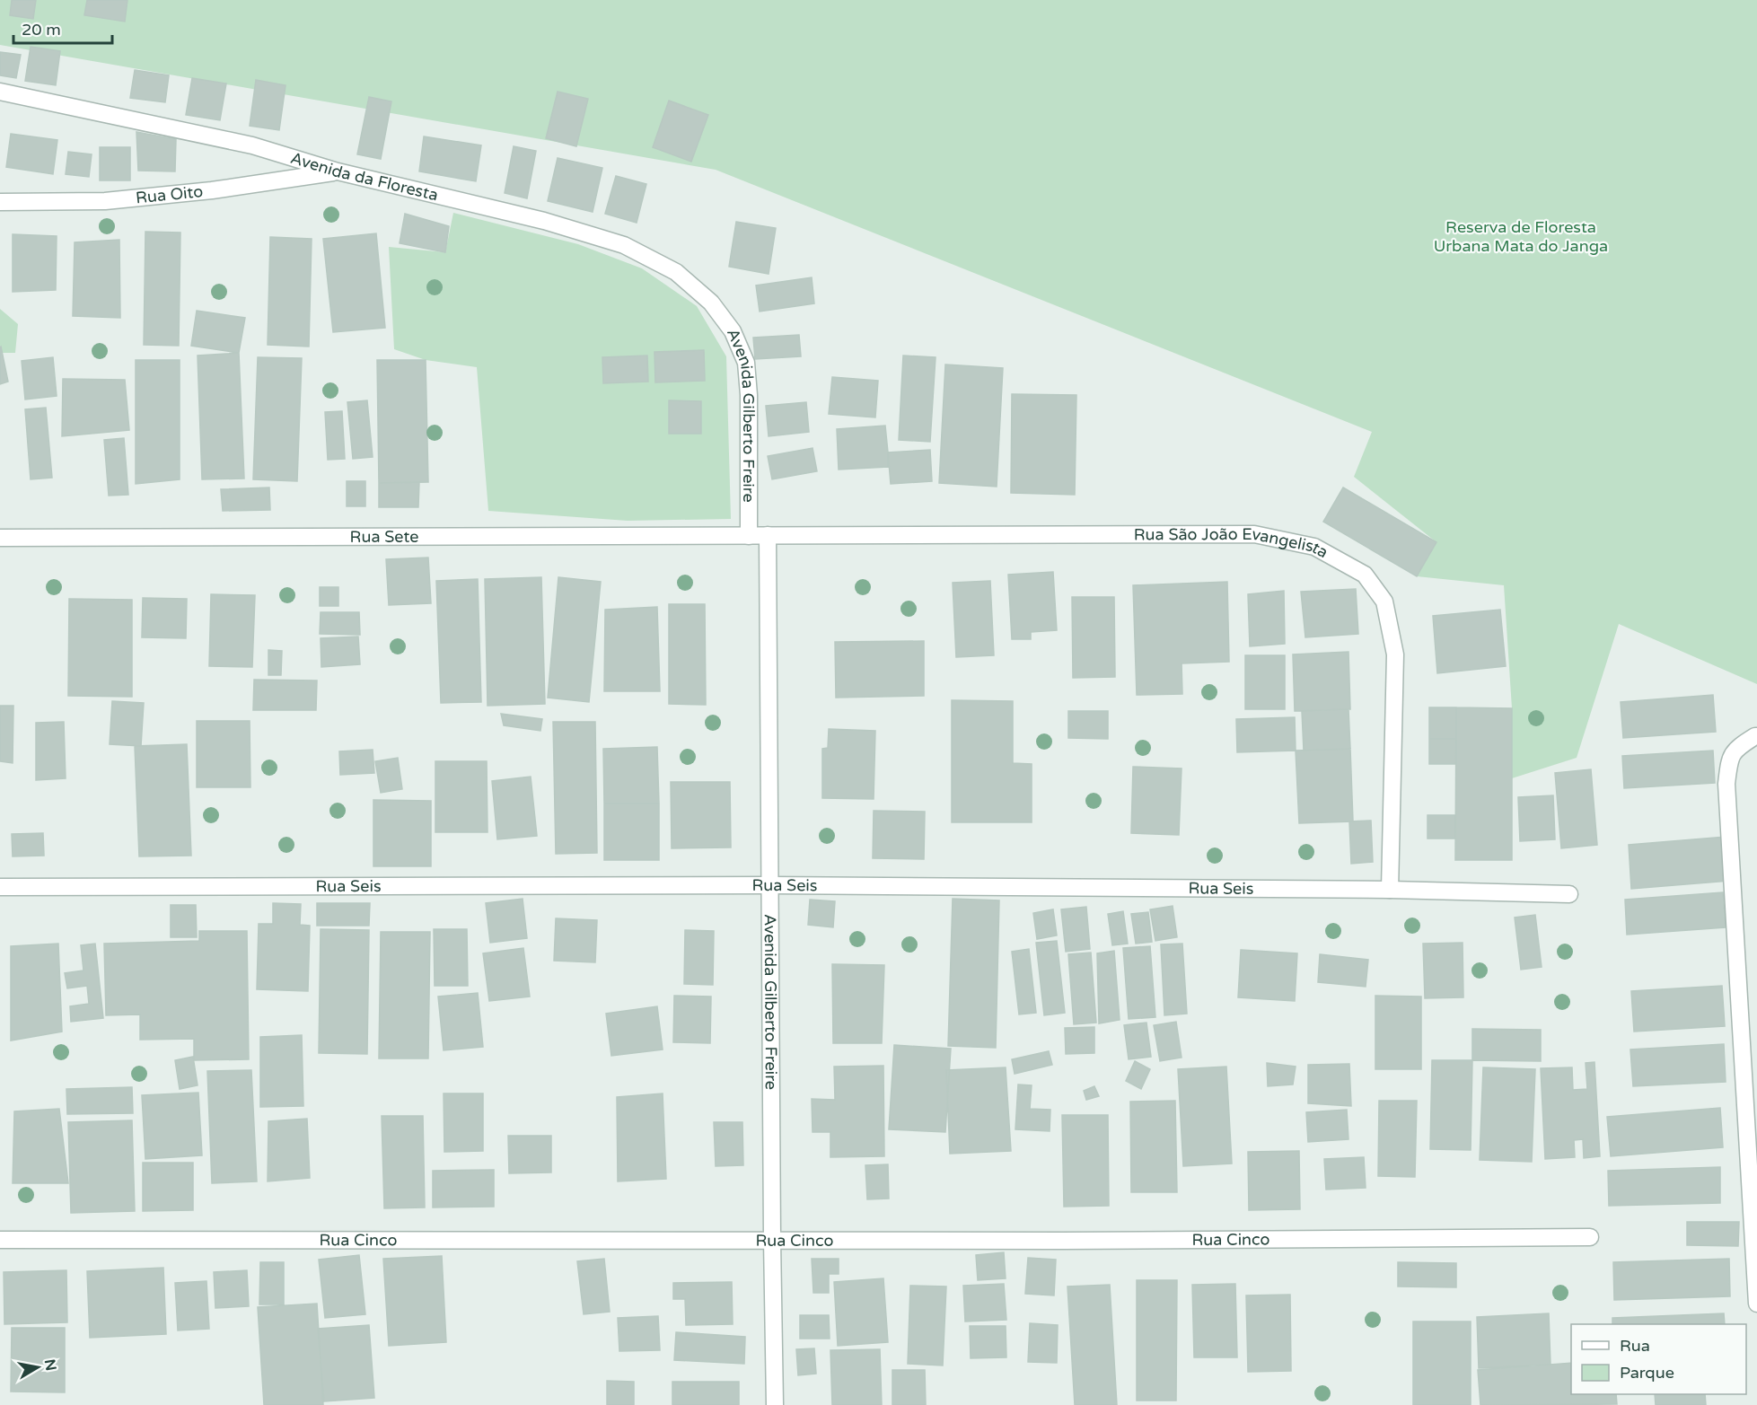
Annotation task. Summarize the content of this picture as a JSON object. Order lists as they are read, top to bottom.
{
  "streets": {
    "street": [
      "Avenida da Floresta",
      "Rua Oito",
      "Avenida Gilberto Freire",
      "Rua Sete",
      "Rua São João Evangelista",
      "Rua Seis",
      "Rua Cinco"
    ]
  },
  "crossings": [
    ["Avenida da Floresta", "Rua Oito"],
    ["Avenida da Floresta", "Avenida Gilberto Freire"],
    ["Avenida Gilberto Freire", "Rua Sete"],
    ["Avenida Gilberto Freire", "Rua São João Evangelista"],
    ["Avenida Gilberto Freire", "Rua Seis"],
    ["Avenida Gilberto Freire", "Rua Cinco"],
    ["Rua Sete", "Rua São João Evangelista"],
    ["Rua São João Evangelista", "Rua Seis"]
  ],
  "parks": ["Reserva de Floresta Urbana Mata do Janga"],
  "legend": ["Rua", "Parque"],
  "scale_bar": "20 m",
  "north": "right"
}
